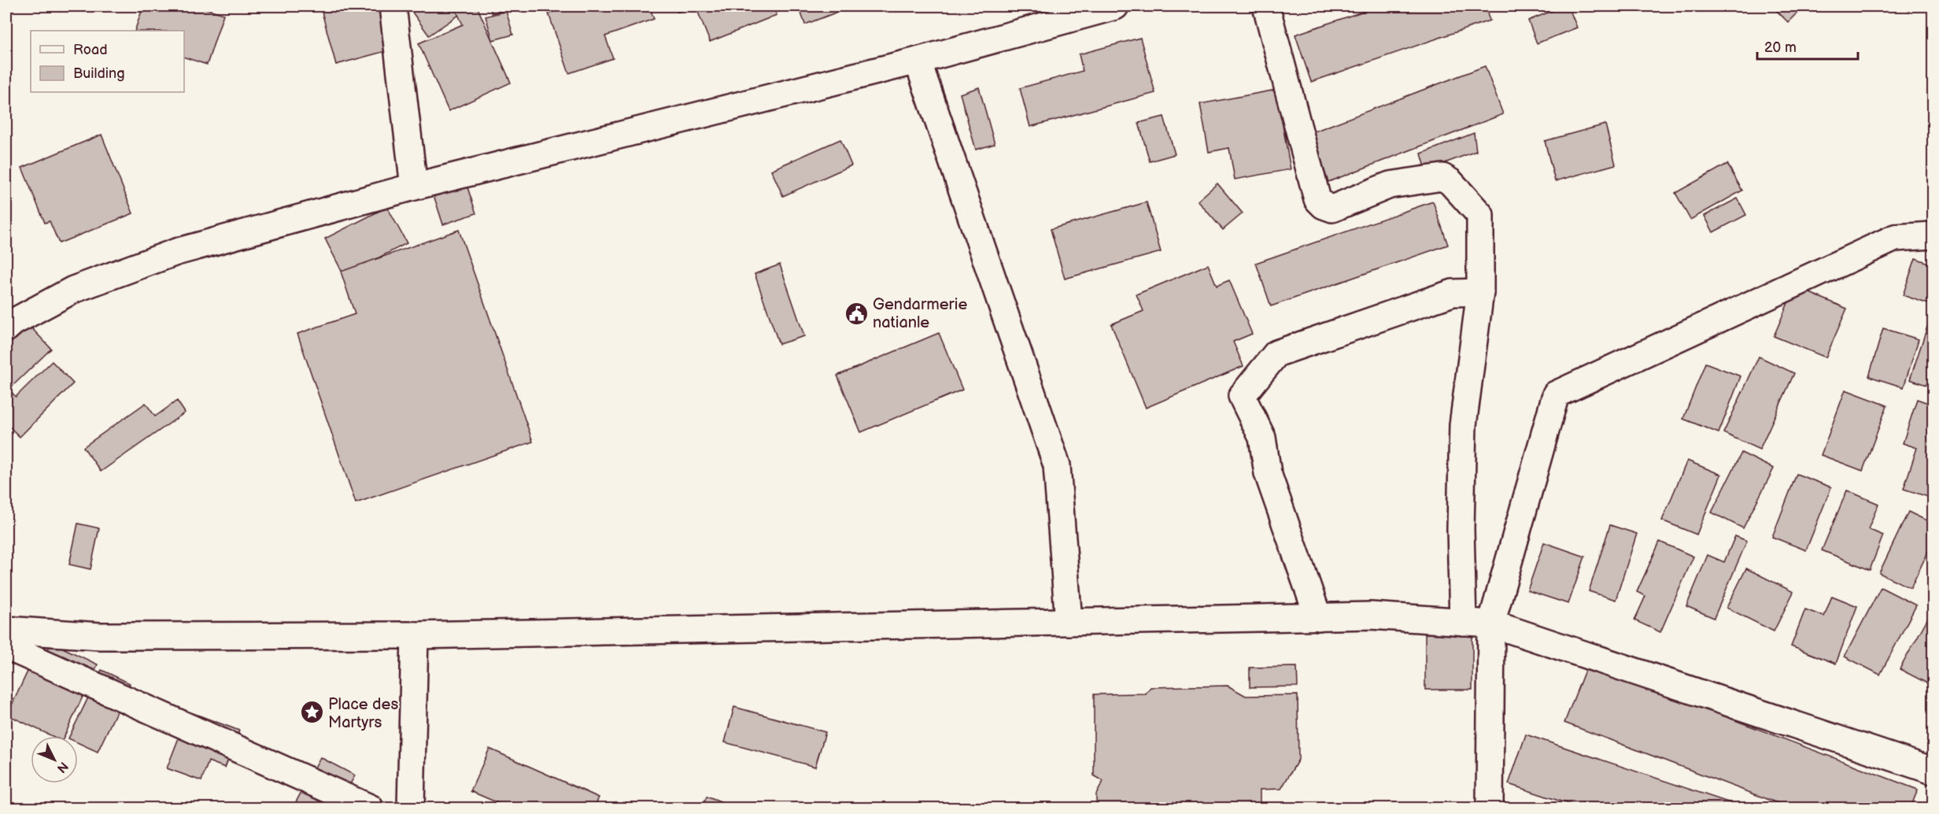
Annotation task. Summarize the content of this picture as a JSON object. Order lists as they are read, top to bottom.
{
  "places": {
    "public building": ["Gendarmerie natianle"],
    "place": ["Place des Martyrs"]
  },
  "legend": ["Road", "Building"],
  "scale_bar": "20 m",
  "north": "bottom right"
}
